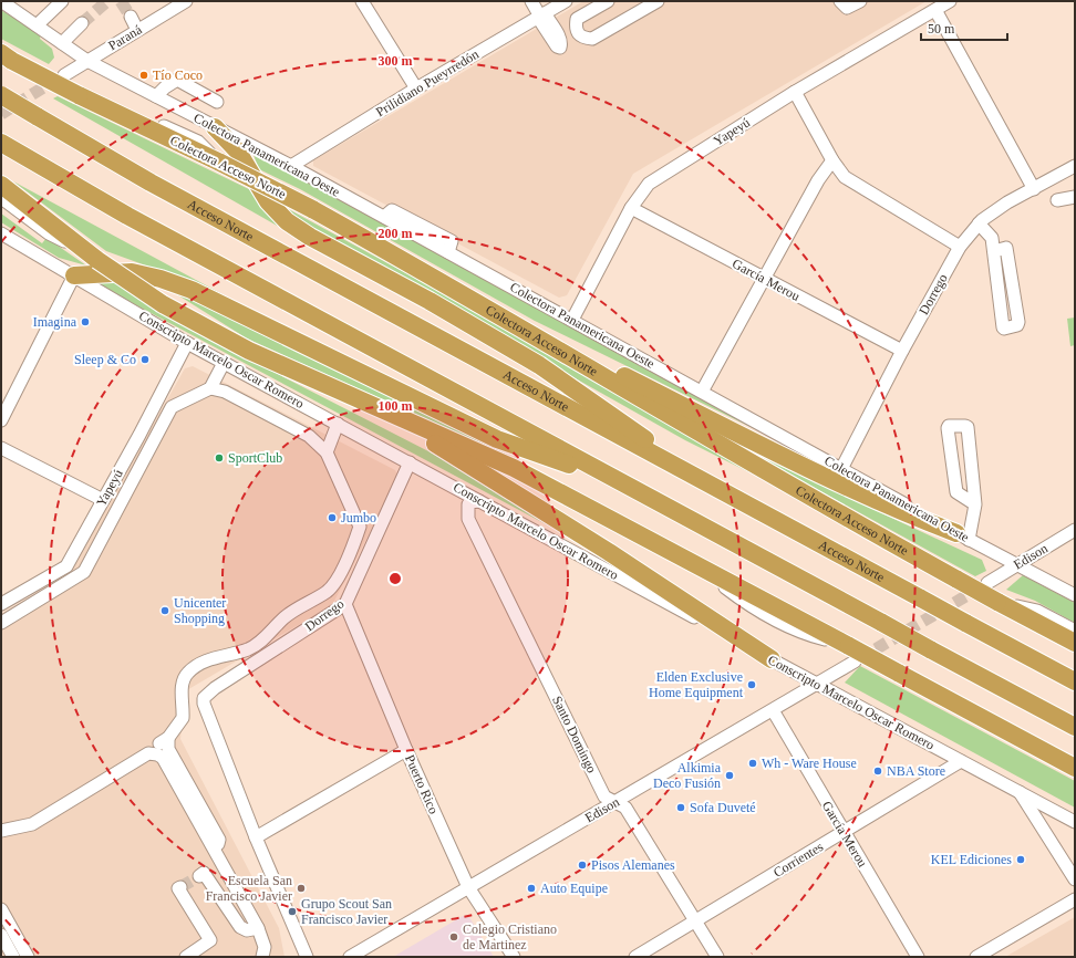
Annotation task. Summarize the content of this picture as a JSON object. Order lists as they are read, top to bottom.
{
  "streets": {
    "highway": ["Colectora Acceso Norte", "Acceso Norte"],
    "street": [
      "Paraná",
      "Prilidiano Pueyrredón",
      "Yapeyú",
      "Colectora Panamericana Oeste",
      "García Merou",
      "Dorrego",
      "Conscripto Marcelo Oscar Romero",
      "Edison",
      "Santo Domingo",
      "Puerto Rico",
      "Corrientes"
    ]
  },
  "crossings": [
    ["Paraná", "Colectora Panamericana Oeste"],
    ["Prilidiano Pueyrredón", "Colectora Panamericana Oeste"],
    ["Yapeyú", "Colectora Panamericana Oeste"],
    ["Yapeyú", "García Merou"],
    ["Yapeyú", "Conscripto Marcelo Oscar Romero"],
    ["Colectora Panamericana Oeste", "Dorrego"],
    ["Colectora Panamericana Oeste", "Edison"],
    ["García Merou", "Dorrego"],
    ["García Merou", "Edison"],
    ["García Merou", "Corrientes"],
    ["Dorrego", "Conscripto Marcelo Oscar Romero"],
    ["Dorrego", "Puerto Rico"],
    ["Conscripto Marcelo Oscar Romero", "Edison"],
    ["Conscripto Marcelo Oscar Romero", "Santo Domingo"],
    ["Conscripto Marcelo Oscar Romero", "Corrientes"],
    ["Edison", "Santo Domingo"],
    ["Edison", "Puerto Rico"],
    ["Santo Domingo", "Corrientes"]
  ],
  "places": [
    "Tío Coco",
    "Imagina",
    "Sleep & Co",
    "SportClub",
    "Jumbo",
    "Unicenter Shopping",
    "Elden Exclusive Home Equipment",
    "Wh - Ware House",
    "NBA Store",
    "Alkimia Deco Fusión",
    "Sofa Duveté",
    "KEL Ediciones",
    "Pisos Alemanes",
    "Escuela San Francisco Javier",
    "Auto Equipe",
    "Grupo Scout San Francisco Javier",
    "Colegio Cristiano de Martinez"
  ],
  "scale_bar": "50 m",
  "rings": ["300 m", "200 m", "100 m"]
}
